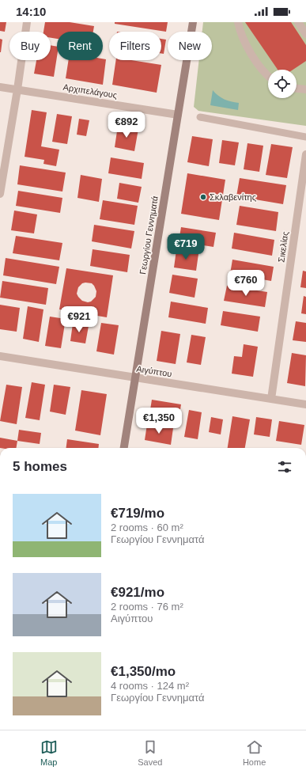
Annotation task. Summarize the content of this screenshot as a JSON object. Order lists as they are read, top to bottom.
{
  "streets": {
    "main road": ["Γεωργίου Γεννηματά"],
    "street": ["Αρχιπελάγους", "Σικελίας", "Αιγύπτου"]
  },
  "crossings": [
    ["Αρχιπελάγους", "Γεωργίου Γεννηματά"],
    ["Γεωργίου Γεννηματά", "Αιγύπτου"],
    ["Σικελίας", "Αιγύπτου"]
  ],
  "places": ["Σκλαβενίτης"],
  "page": {
    "status": "14:10",
    "chip": [
      "Buy",
      "Rent",
      "Filters",
      "New"
    ],
    "price": [
      "€892",
      "€719",
      "€760",
      "€921",
      "€1,350"
    ],
    "heading": "5 homes",
    "list": [
      {
        "name": "€719/mo",
        "note": "2 rooms · 60 m² · Γεωργίου Γεννηματά"
      },
      {
        "name": "€921/mo",
        "note": "2 rooms · 76 m² · Αιγύπτου"
      },
      {
        "name": "€1,350/mo",
        "note": "4 rooms · 124 m² · Γεωργίου Γεννηματά"
      }
    ],
    "tabs": ["Map", "Saved", "Home"]
  }
}
